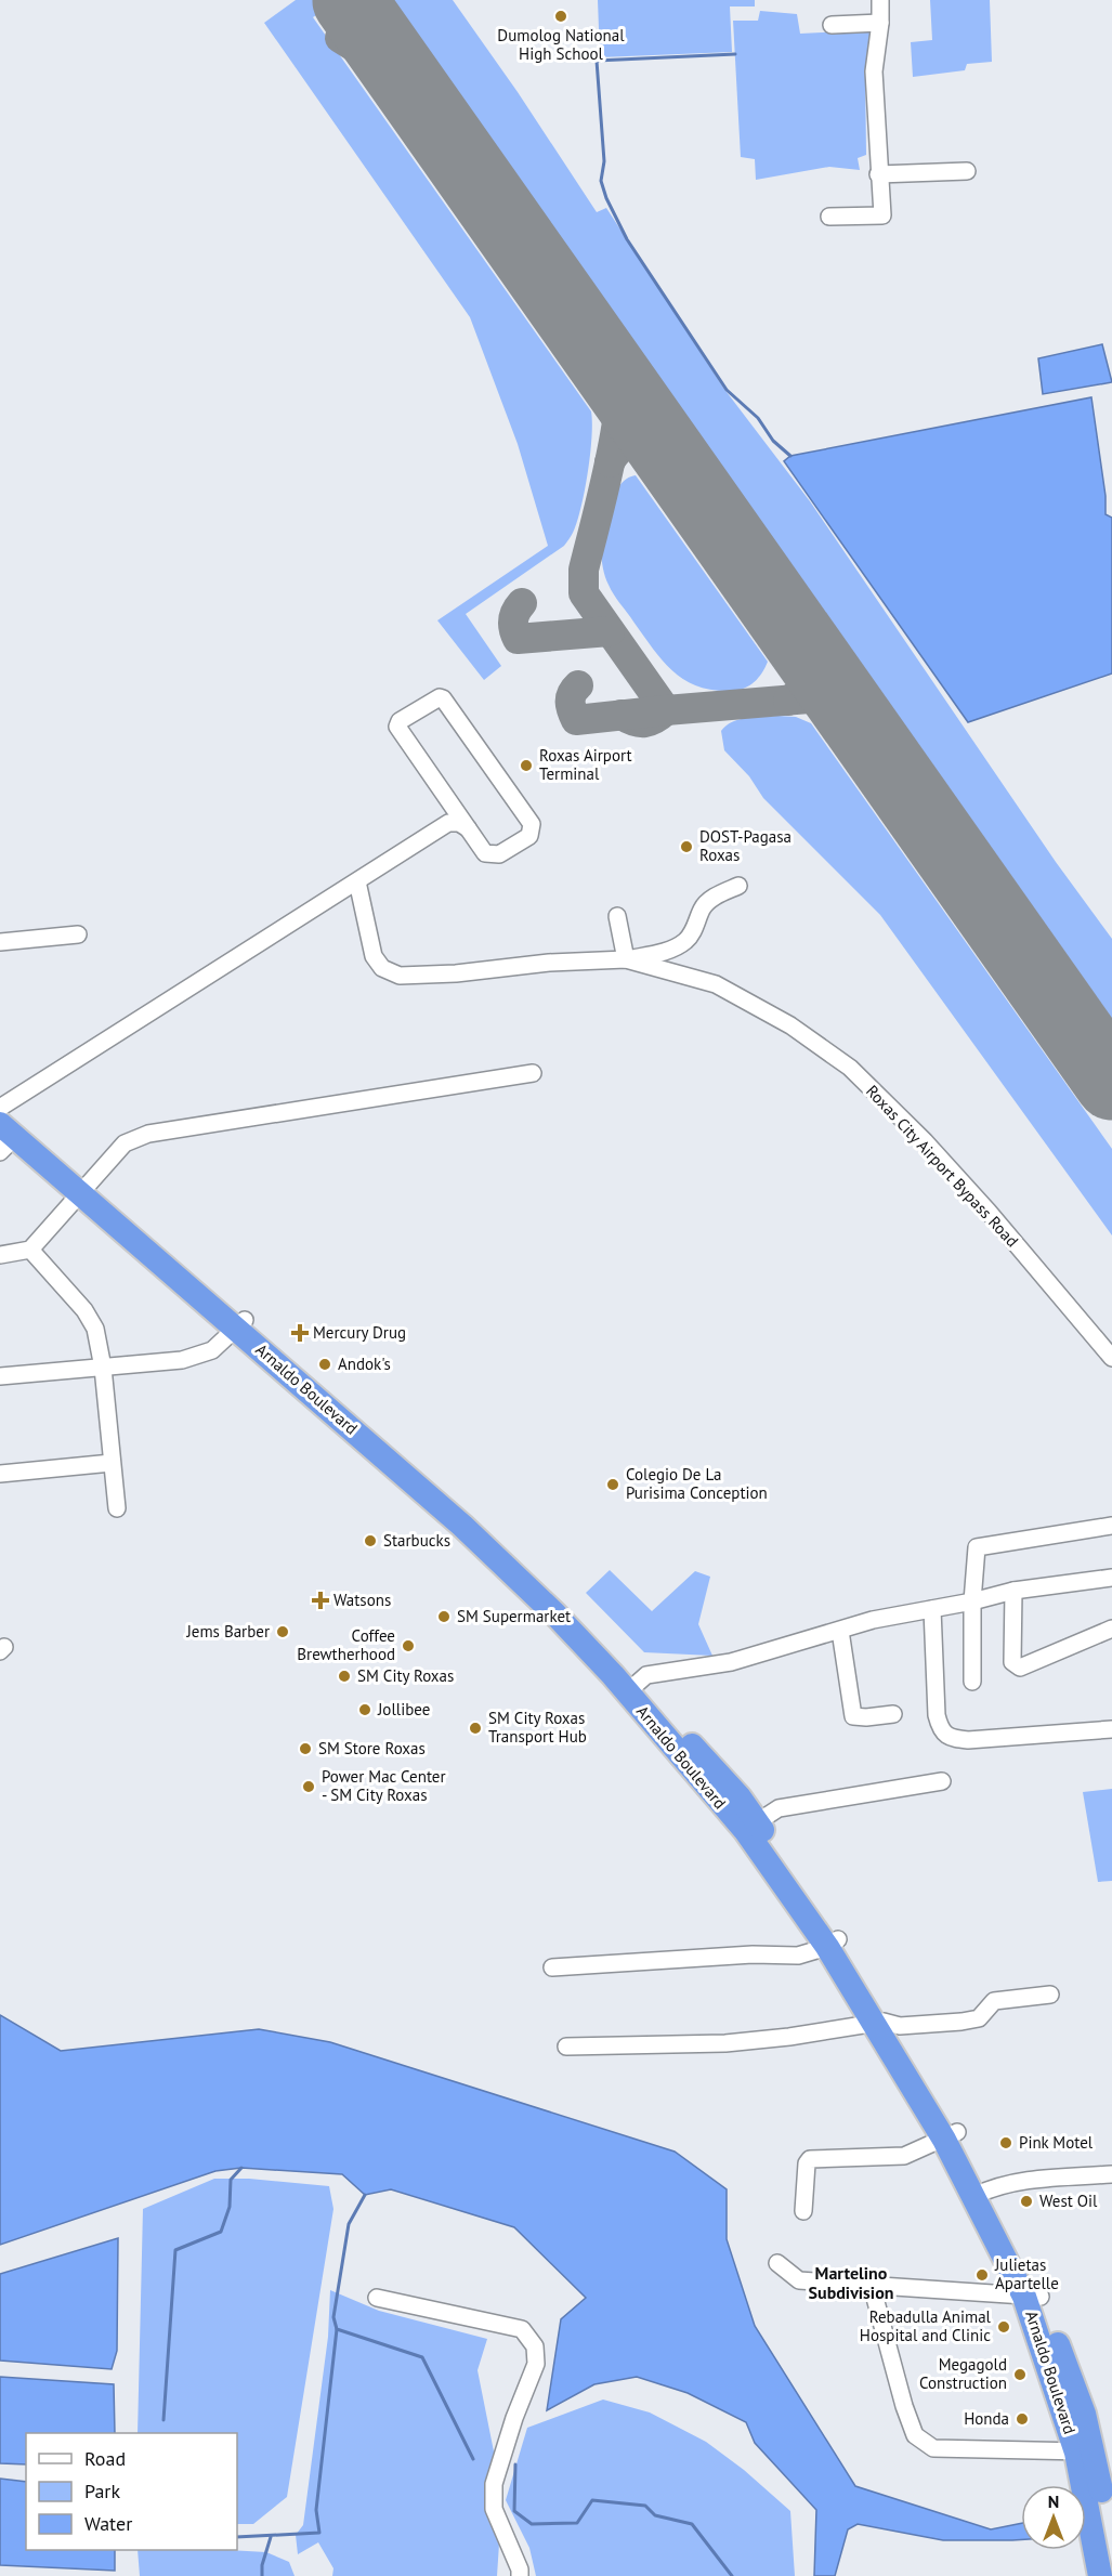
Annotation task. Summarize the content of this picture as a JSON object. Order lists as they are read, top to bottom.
{
  "streets": {
    "highway": ["Arnaldo Boulevard"],
    "street": ["Roxas City Airport Bypass Road"]
  },
  "districts": ["Martelino Subdivision"],
  "places": {
    "other": [
      "Dumolog National High School",
      "Roxas Airport Terminal",
      "DOST-Pagasa Roxas",
      "Andok's",
      "Colegio De La Purisima Conception",
      "Starbucks",
      "SM Supermarket",
      "Jems Barber",
      "Coffee Brewtherhood",
      "SM City Roxas",
      "Jollibee",
      "SM City Roxas Transport Hub",
      "SM Store Roxas",
      "Power Mac Center - SM City Roxas",
      "Pink Motel",
      "West Oil",
      "Julietas Apartelle",
      "Rebadulla Animal Hospital and Clinic",
      "Megagold Construction",
      "Honda"
    ],
    "health": ["Mercury Drug", "Watsons"]
  },
  "legend": ["Road", "Park", "Water"],
  "north": "top"
}
